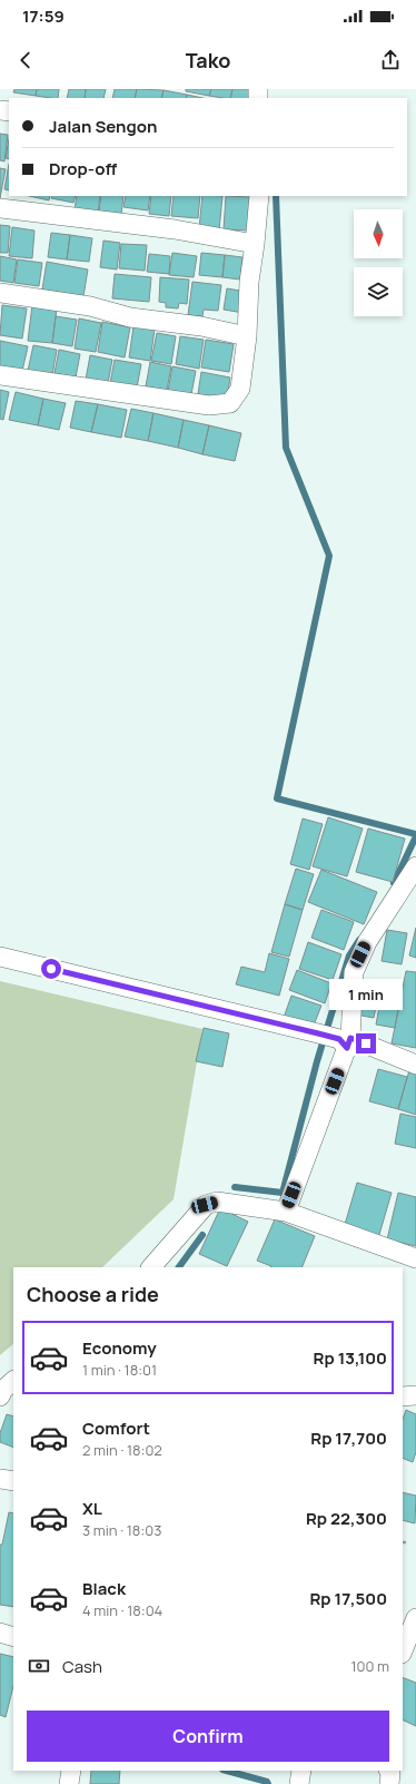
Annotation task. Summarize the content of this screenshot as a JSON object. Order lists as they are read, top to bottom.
{
  "north": "bottom",
  "page": {
    "status": "17:59",
    "header": "Tako",
    "banner": ["Jalan Sengon", "Drop-off"],
    "bubble": "1 min",
    "heading": "Choose a ride",
    "list": [
      {
        "name": "Economy",
        "note": "1 min · 18:01",
        "value": "Rp 13,100"
      },
      {
        "name": "Comfort",
        "note": "2 min · 18:02",
        "value": "Rp 17,700"
      },
      {
        "name": "XL",
        "note": "3 min · 18:03",
        "value": "Rp 22,300"
      },
      {
        "name": "Black",
        "note": "4 min · 18:04",
        "value": "Rp 17,500"
      }
    ],
    "pay": ["Cash", "100 m"],
    "buttons": "Confirm"
  }
}
